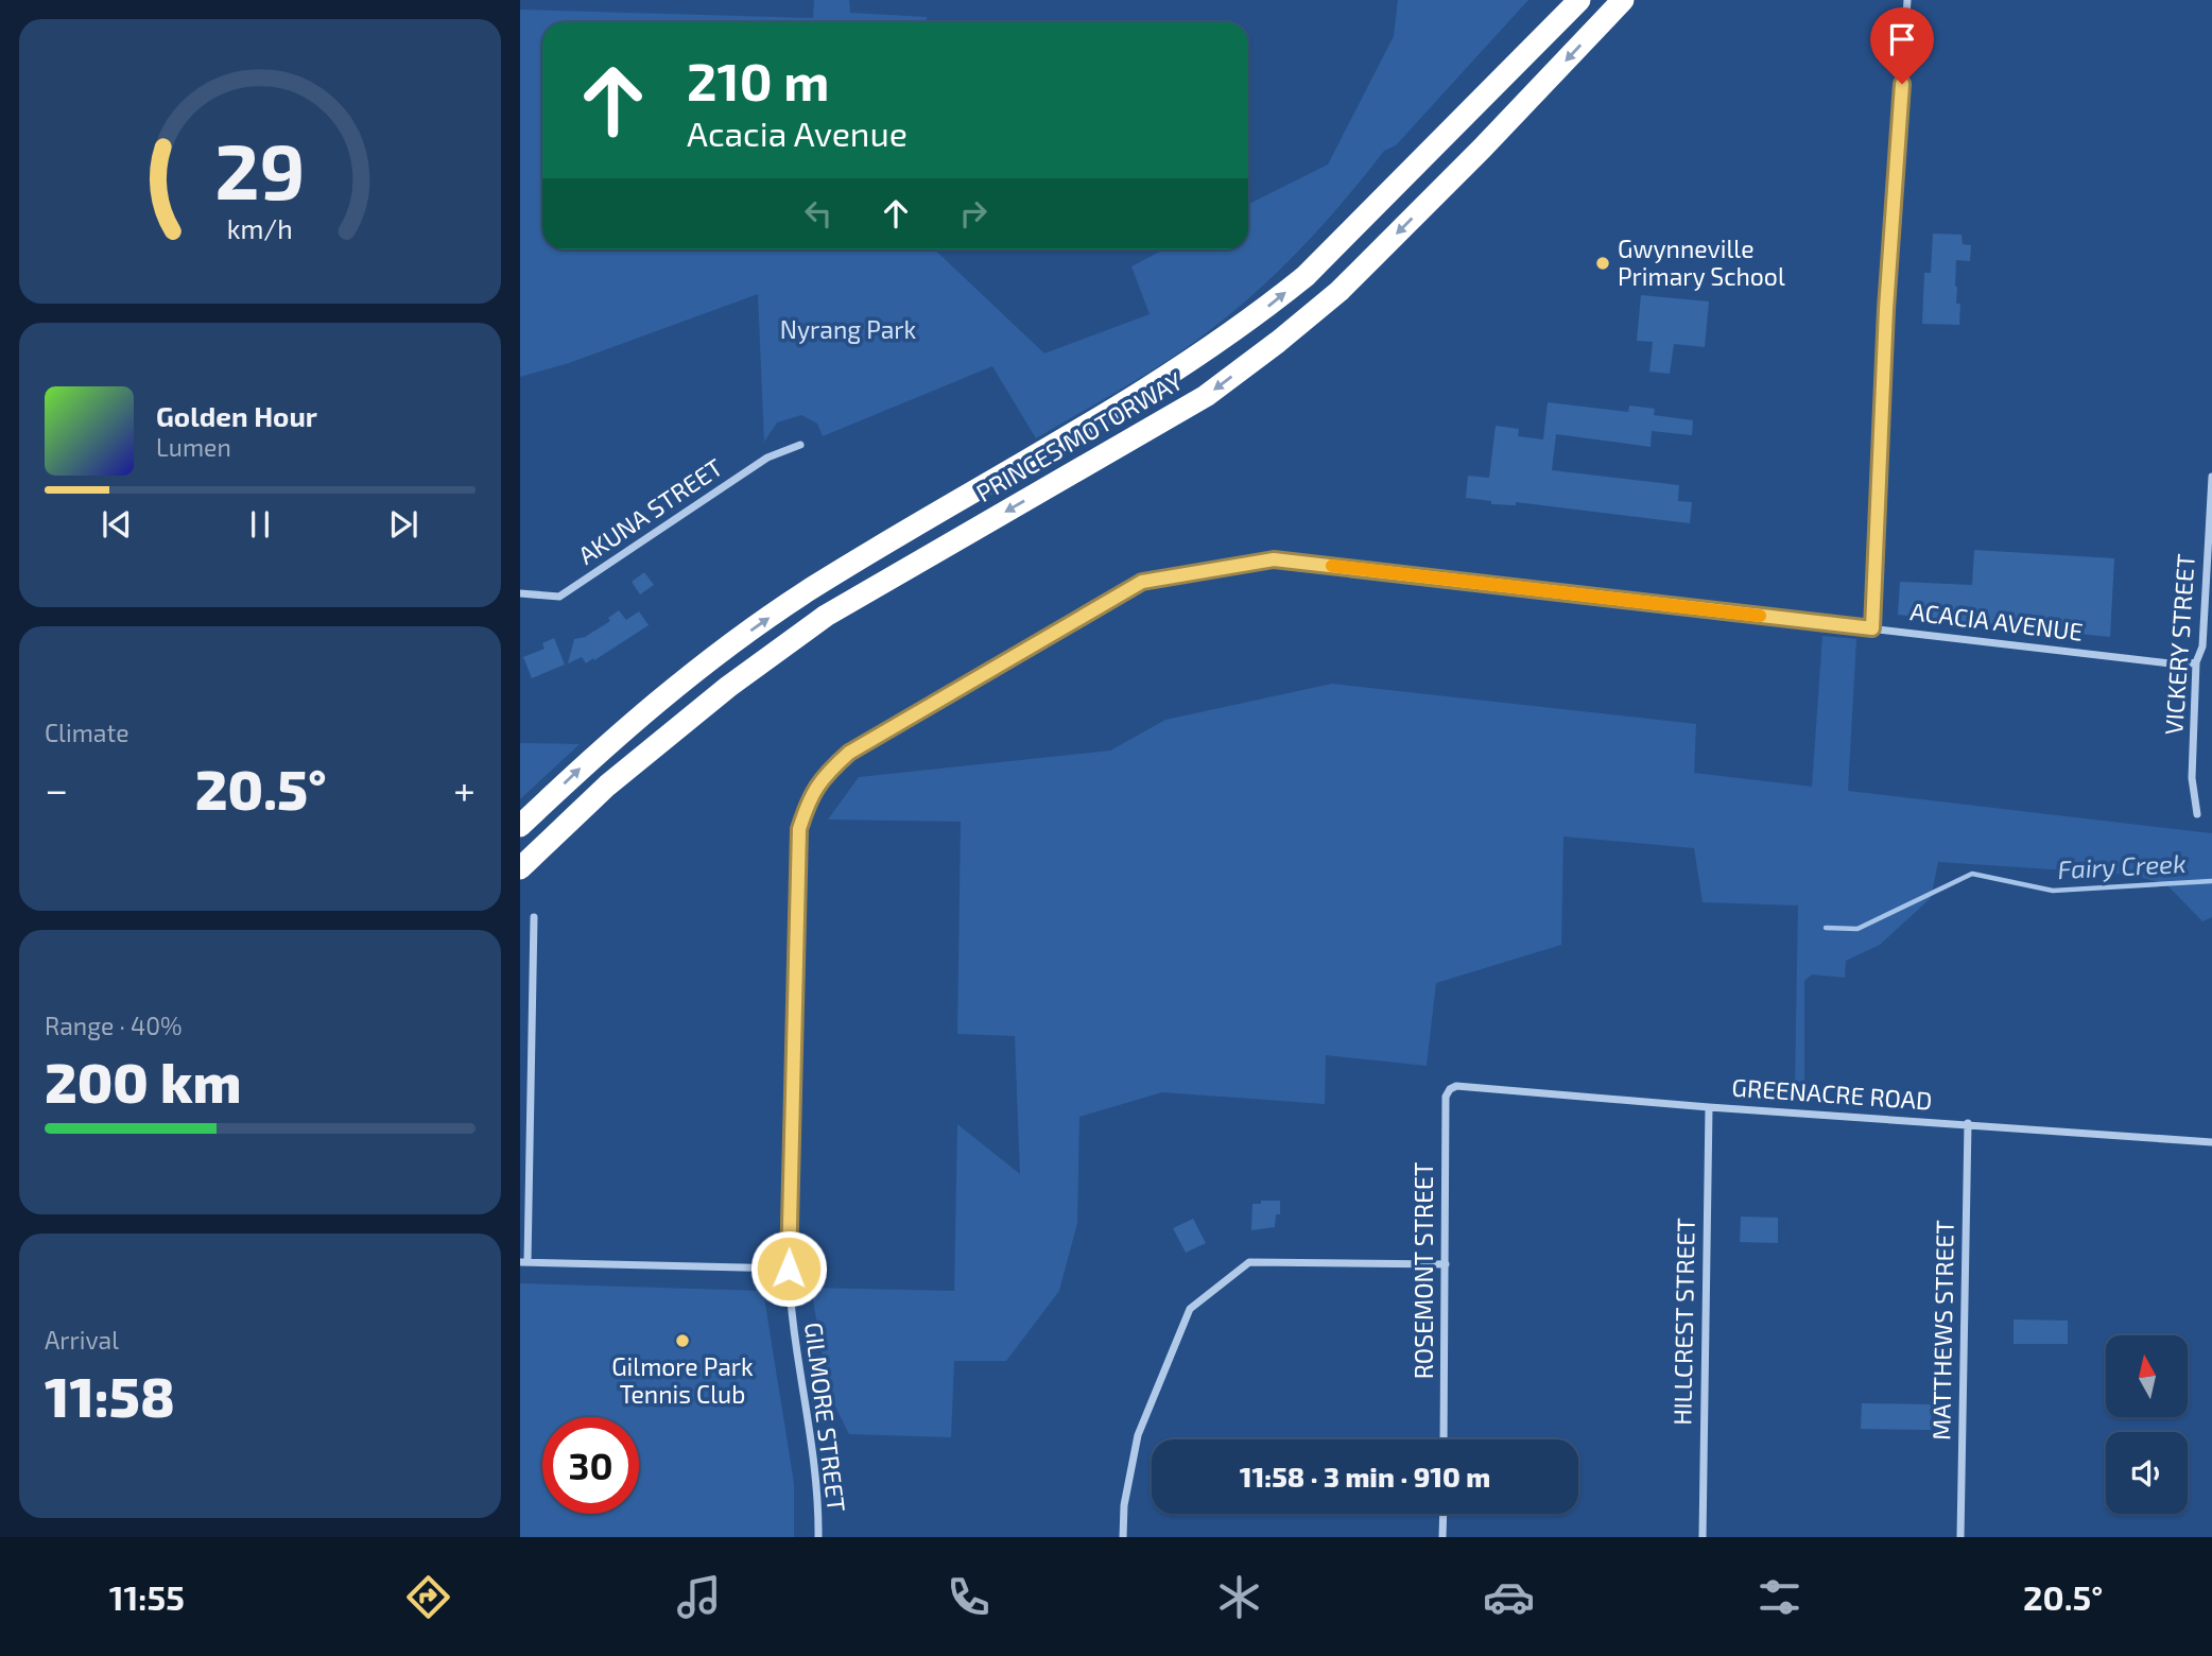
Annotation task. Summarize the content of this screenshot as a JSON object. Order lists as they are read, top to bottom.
{
  "streets": {
    "highway": ["PRINCES MOTORWAY"],
    "street": [
      "AKUNA STREET",
      "ACACIA AVENUE",
      "VICKERY STREET",
      "GREENACRE ROAD",
      "ROSEMONT STREET",
      "HILLCREST STREET",
      "MATTHEWS STREET",
      "GILMORE STREET"
    ]
  },
  "crossings": [
    ["ACACIA AVENUE", "VICKERY STREET"],
    ["ACACIA AVENUE", "GILMORE STREET"],
    ["GREENACRE ROAD", "ROSEMONT STREET"],
    ["GREENACRE ROAD", "HILLCREST STREET"],
    ["GREENACRE ROAD", "MATTHEWS STREET"]
  ],
  "water": ["Fairy Creek"],
  "parks": ["Nyrang Park"],
  "places": ["Gwynneville Primary School", "Gilmore Park Tennis Club"],
  "north": "top",
  "page": {
    "turn": ["210 m", "Acacia Avenue"],
    "song": ["Golden Hour", "Lumen"],
    "tile": [
      "Climate",
      ["Range · 40%", "200 km"],
      ["Arrival", "11:58"]
    ],
    "heat": ["−", "20.5°", "+"],
    "limit": "30",
    "trip": "11:58 · 3 min · 910 m",
    "tabs": ["11:55", "20.5°"],
    "gauge": ["29", "km/h"]
  }
}
